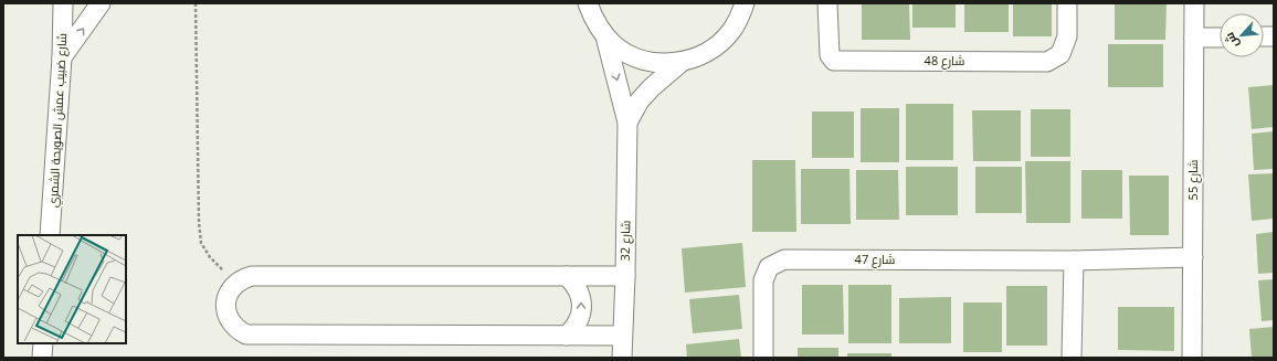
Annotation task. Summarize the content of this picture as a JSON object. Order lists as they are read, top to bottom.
{
  "streets": {
    "street": [
      "شارع 48",
      "شارع ضبيب عمش الصويحة الشمري",
      "شارع 55",
      "شارع 32",
      "شارع 47"
    ]
  },
  "crossings": [
    ["شارع 55", "شارع 47"]
  ],
  "north": "bottom left"
}
